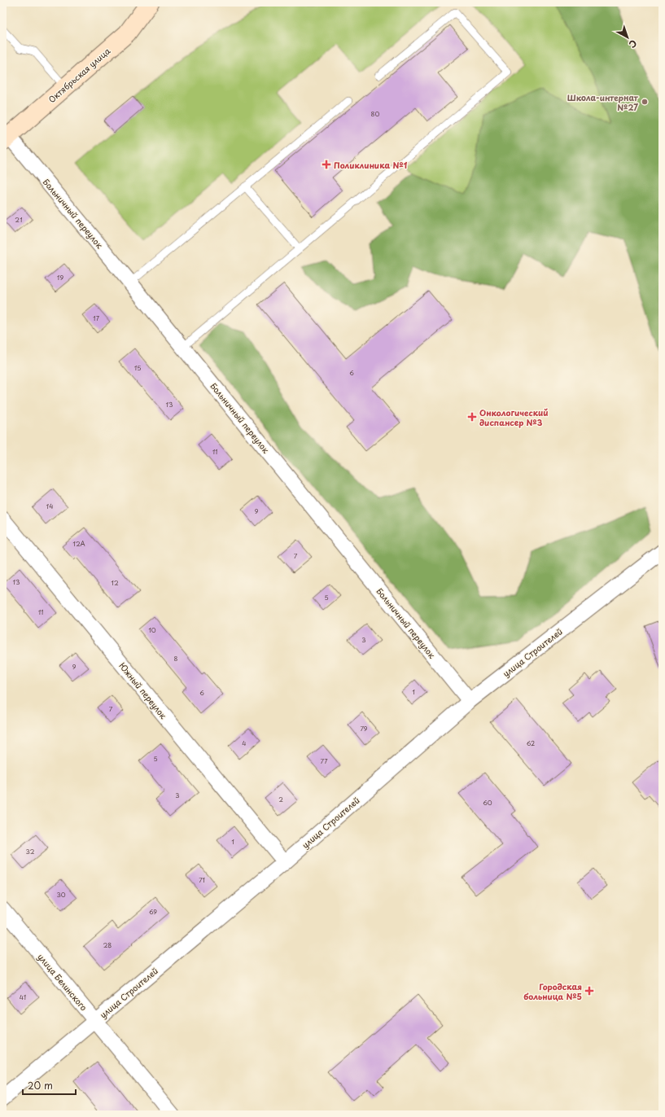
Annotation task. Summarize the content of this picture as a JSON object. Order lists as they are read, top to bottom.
{
  "streets": {
    "main road": ["Октябрьская улица"],
    "street": [
      "Больничный переулок",
      "улица Строителей",
      "Южный переулок",
      "улица Белинского"
    ]
  },
  "crossings": [
    ["Октябрьская улица", "Больничный переулок"],
    ["Больничный переулок", "улица Строителей"],
    ["улица Строителей", "Южный переулок"],
    ["улица Строителей", "улица Белинского"]
  ],
  "places": {
    "other": ["Школа-интернат №27"],
    "health": ["Поликлиника №1", "Онкологический диспансер №3", "Городская больница №5"]
  },
  "house_numbers": [
    "80",
    "21",
    "19",
    "17",
    "15",
    "6",
    "13",
    "11",
    "14",
    "9",
    "12А",
    "7",
    "13",
    "12",
    "5",
    "11",
    "10",
    "3",
    "8",
    "9",
    "1",
    "6",
    "7",
    "79",
    "4",
    "62",
    "5",
    "77",
    "3",
    "2",
    "60",
    "1",
    "32",
    "71",
    "30",
    "69",
    "28",
    "41"
  ],
  "scale_bar": "20 m",
  "north": "bottom right"
}
